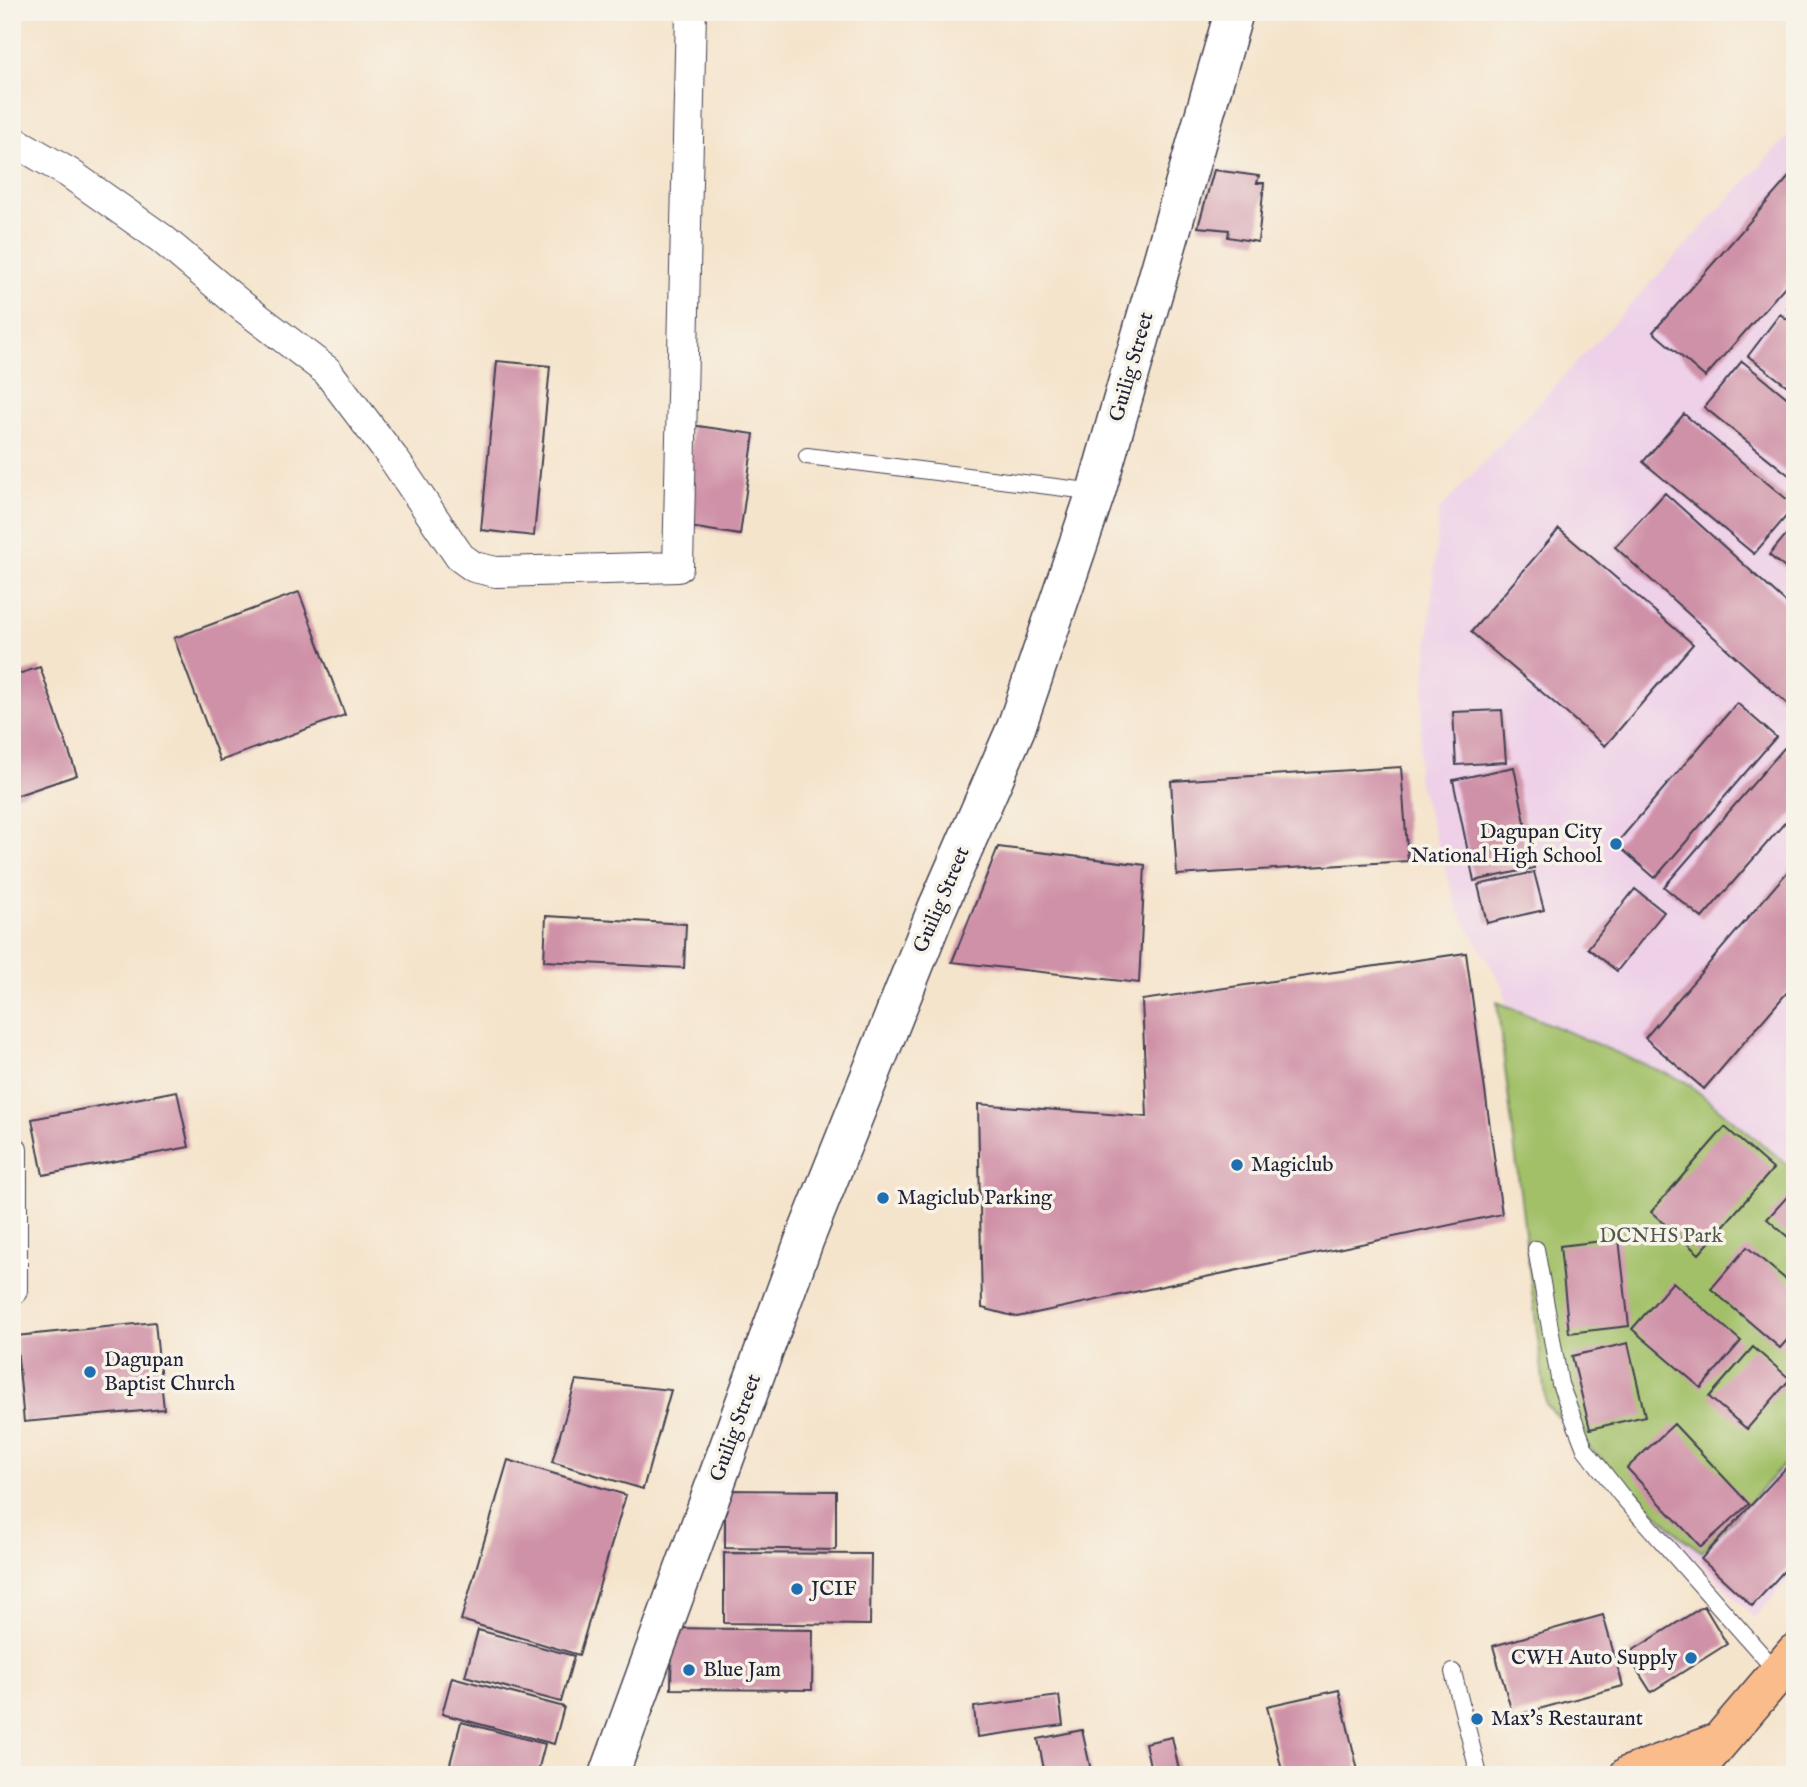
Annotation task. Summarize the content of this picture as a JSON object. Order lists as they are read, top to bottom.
{
  "streets": {
    "street": ["Guilig Street"]
  },
  "parks": ["DCNHS Park"],
  "places": [
    "Dagupan City National High School",
    "Magiclub",
    "Magiclub Parking",
    "Dagupan Baptist Church",
    "JCIF",
    "CWH Auto Supply",
    "Blue Jam",
    "Max's Restaurant"
  ]
}
